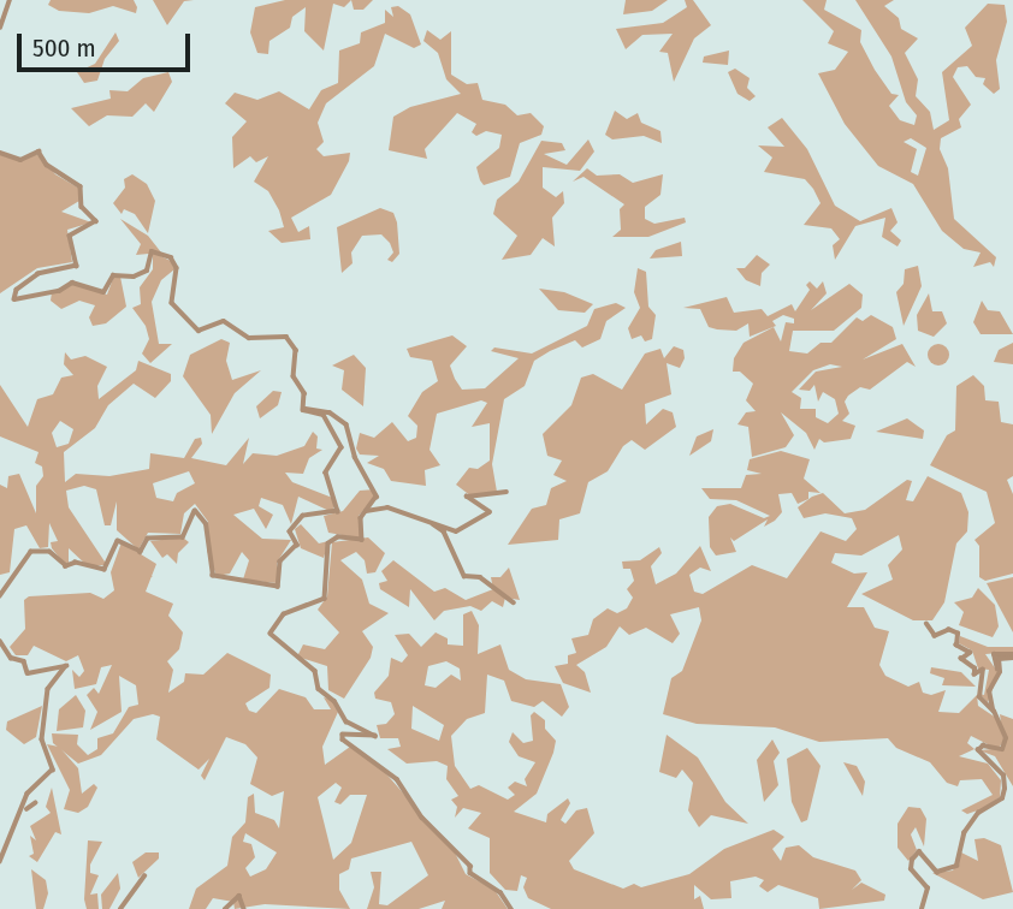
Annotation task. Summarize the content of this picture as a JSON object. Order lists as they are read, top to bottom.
{
  "scale_bar": "500 m"
}
